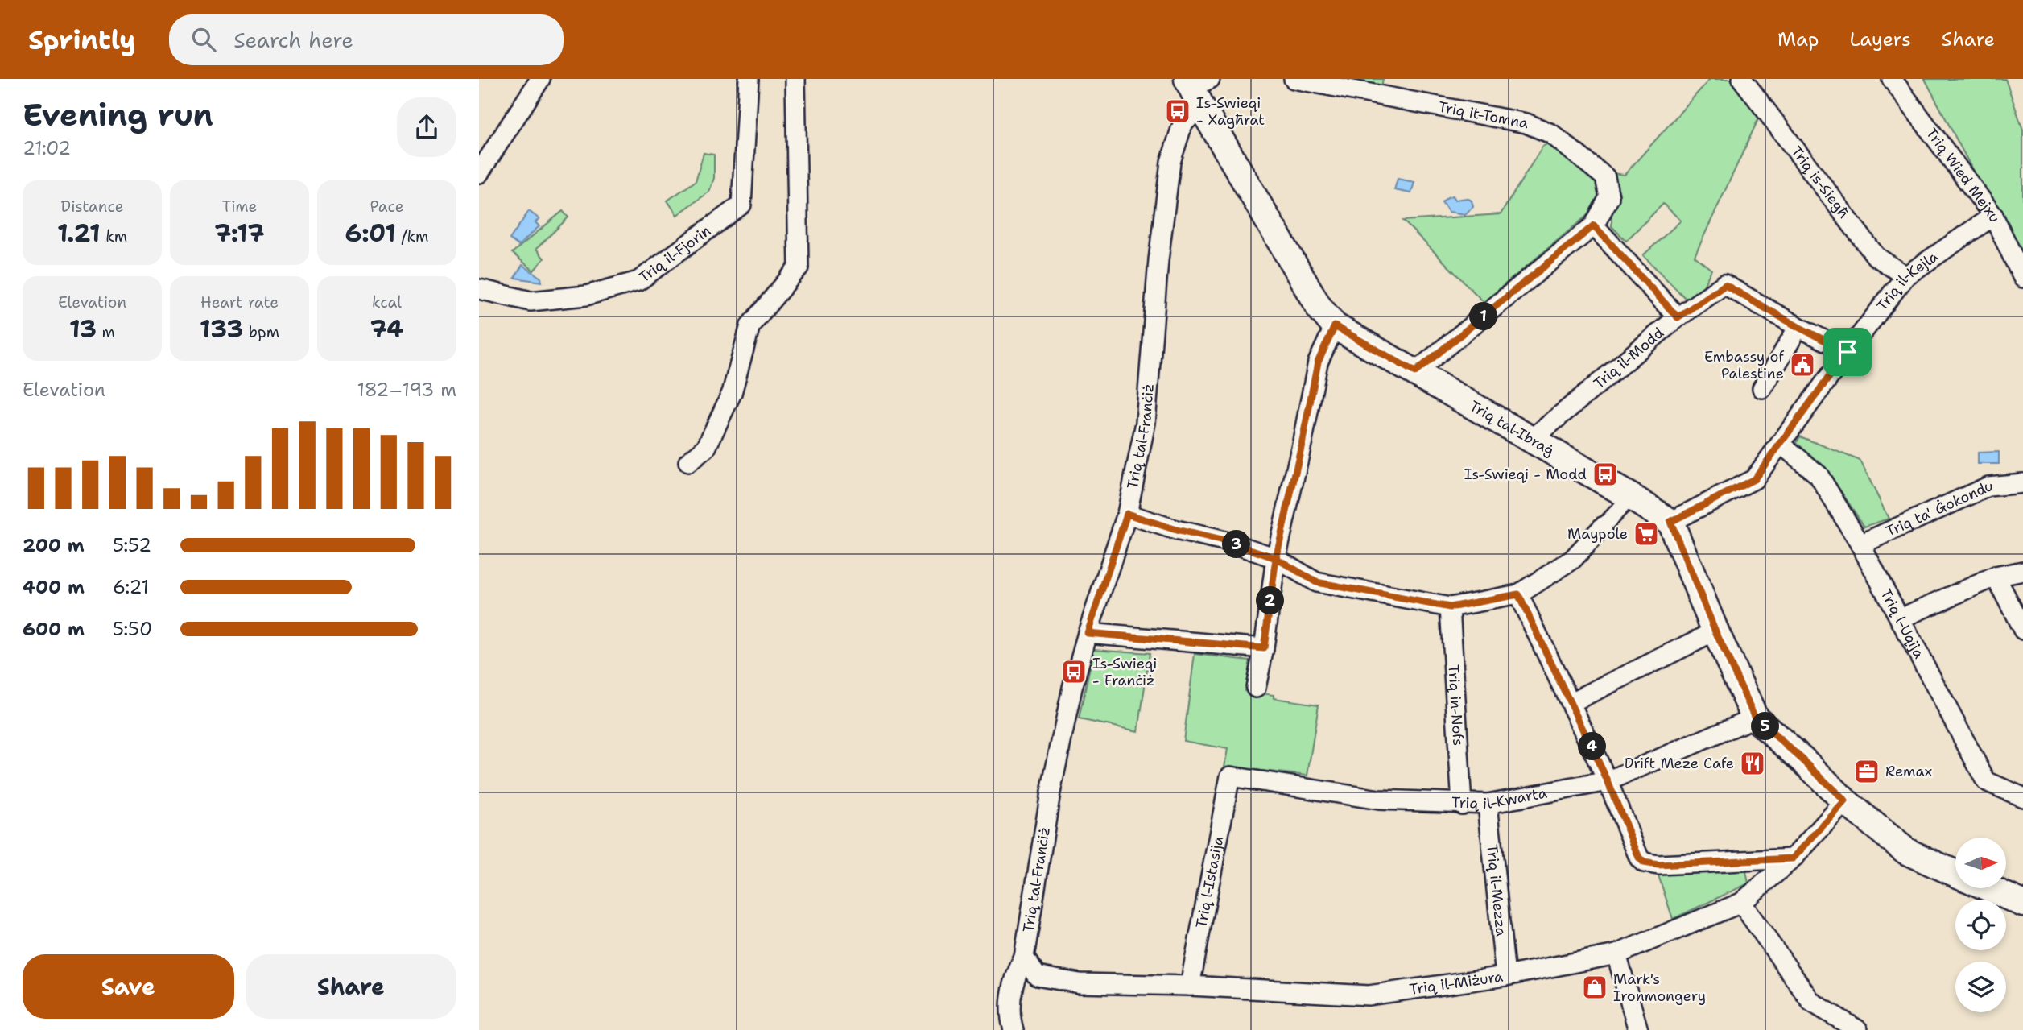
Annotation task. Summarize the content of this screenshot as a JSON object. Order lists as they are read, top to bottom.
{
  "streets": {
    "main road": ["Triq tal-Ibraġ"],
    "street": [
      "Triq it-Tomna",
      "Triq Wied Mejxu",
      "Triq is-Siegħ",
      "Triq il-Fjorin",
      "Triq il-Kejla",
      "Triq il-Modd",
      "Triq tal-Franċiż",
      "Triq ta' Ġokondu",
      "Triq l-Uqija",
      "Triq in-Nofs",
      "Triq il-Kwarta",
      "Triq l-Istasija",
      "Triq il-Mezza",
      "Triq il-Miżura"
    ]
  },
  "crossings": [
    ["Triq Wied Mejxu", "Triq il-Kejla"],
    ["Triq is-Siegħ", "Triq il-Kejla"],
    ["Triq il-Kejla", "Triq il-Modd"],
    ["Triq il-Kejla", "Triq tal-Ibraġ"],
    ["Triq il-Kejla", "Triq l-Uqija"],
    ["Triq il-Modd", "Triq tal-Ibraġ"],
    ["Triq tal-Ibraġ", "Triq tal-Franċiż"],
    ["Triq tal-Franċiż", "Triq il-Miżura"],
    ["Triq ta' Ġokondu", "Triq l-Uqija"],
    ["Triq in-Nofs", "Triq il-Kwarta"],
    ["Triq il-Kwarta", "Triq l-Istasija"],
    ["Triq il-Kwarta", "Triq il-Mezza"],
    ["Triq l-Istasija", "Triq il-Miżura"],
    ["Triq il-Mezza", "Triq il-Miżura"]
  ],
  "places": {
    "bus stop": ["Is-Swieqi - Xagħrat", "Is-Swieqi - Modd", "Is-Swieqi - Franċiż"],
    "public building": ["Embassy of Palestine"],
    "supermarket": ["Maypole"],
    "restaurant": ["Drift Meze Cafe"],
    "office": ["Remax"],
    "shop": ["Mark's Ironmongery"]
  },
  "north": "right",
  "page": {
    "header": "Sprintly",
    "search": "Search here",
    "nav": ["Map", "Layers", "Share"],
    "heading": ["Evening run", "21:02"],
    "stats": [
      ["Distance", "1.21 km"],
      ["Time", "7:17"],
      ["Pace", "6:01 /km"],
      ["Elevation", "13 m"],
      ["Heart rate", "133 bpm"],
      ["kcal", "74"]
    ],
    "pins": [
      "1",
      "3",
      "2",
      "5",
      "4"
    ],
    "chart": ["Elevation", "182–193 m"],
    "list": [
      {
        "name": "200 m",
        "note": "5:52"
      },
      {
        "name": "400 m",
        "note": "6:21"
      },
      {
        "name": "600 m",
        "note": "5:50"
      }
    ],
    "buttons": ["Save", "Share"]
  }
}
